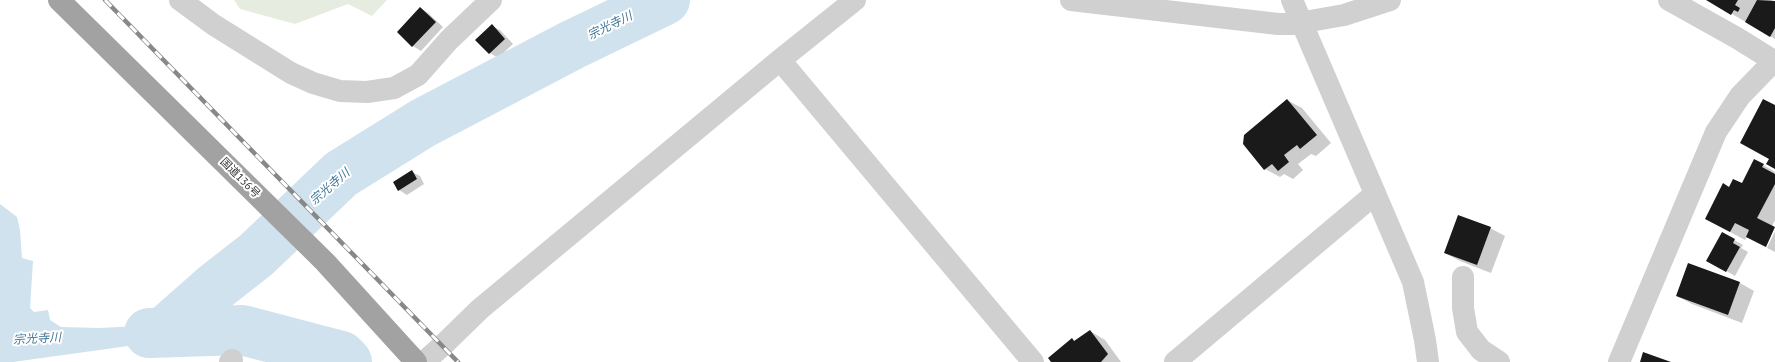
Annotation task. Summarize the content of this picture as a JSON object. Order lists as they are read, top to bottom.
{
  "streets": {
    "highway": ["国道136号"]
  },
  "water": ["宗光寺川"]
}
